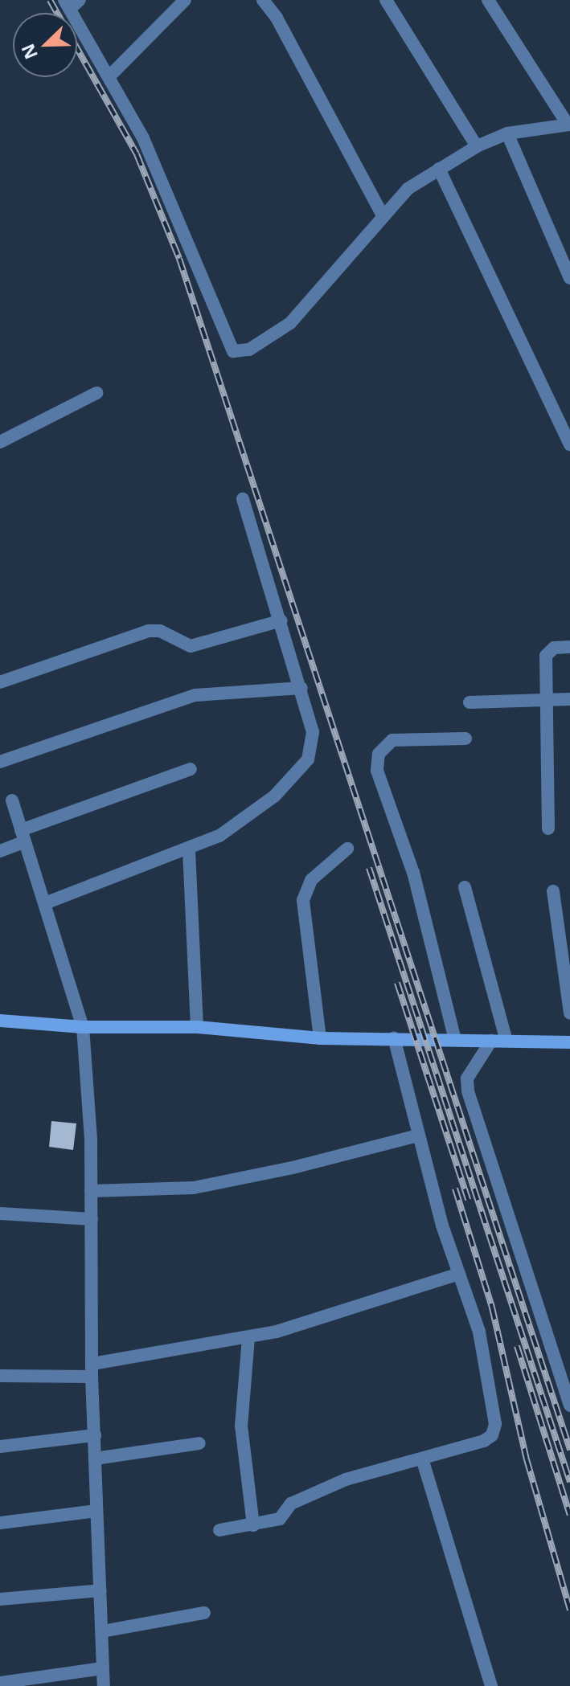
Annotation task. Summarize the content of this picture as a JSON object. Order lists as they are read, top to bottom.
{
  "north": "bottom left"
}
